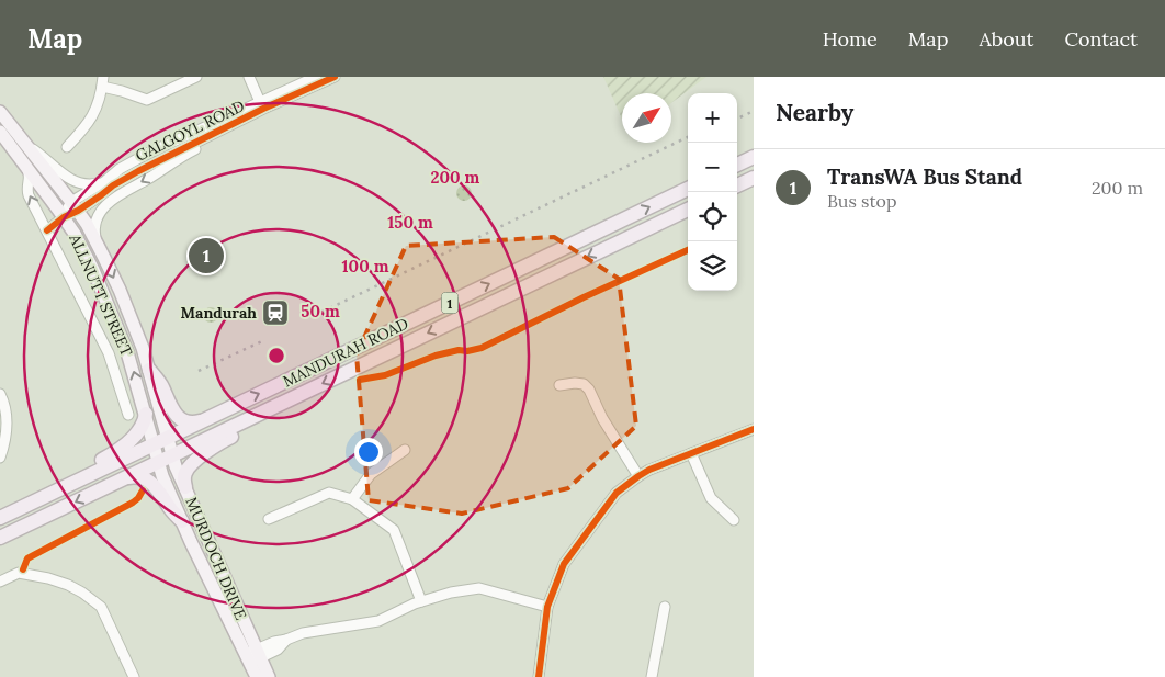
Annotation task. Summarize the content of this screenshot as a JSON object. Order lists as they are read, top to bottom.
{
  "streets": {
    "highway": ["1", "MANDURAH ROAD"],
    "main road": ["ALLNUTT STREET", "MURDOCH DRIVE"],
    "street": ["GALGOYL ROAD"]
  },
  "crossings": [
    ["GALGOYL ROAD", "ALLNUTT STREET"],
    ["ALLNUTT STREET", "MANDURAH ROAD"],
    ["ALLNUTT STREET", "MURDOCH DRIVE"],
    ["MANDURAH ROAD", "MURDOCH DRIVE"]
  ],
  "places": {
    "station": ["Mandurah"]
  },
  "north": "top right",
  "page": {
    "header": "Map",
    "nav": [
      "Home",
      "Map",
      "About",
      "Contact"
    ],
    "heading": "Nearby",
    "map_buttons": ["+", "−"],
    "list": [
      {
        "mark": "1",
        "name": "TransWA Bus Stand",
        "note": "Bus stop",
        "value": "200 m"
      }
    ],
    "pins": "1"
  },
  "rings": [
    "200 m",
    "150 m",
    "100 m",
    "50 m"
  ]
}
